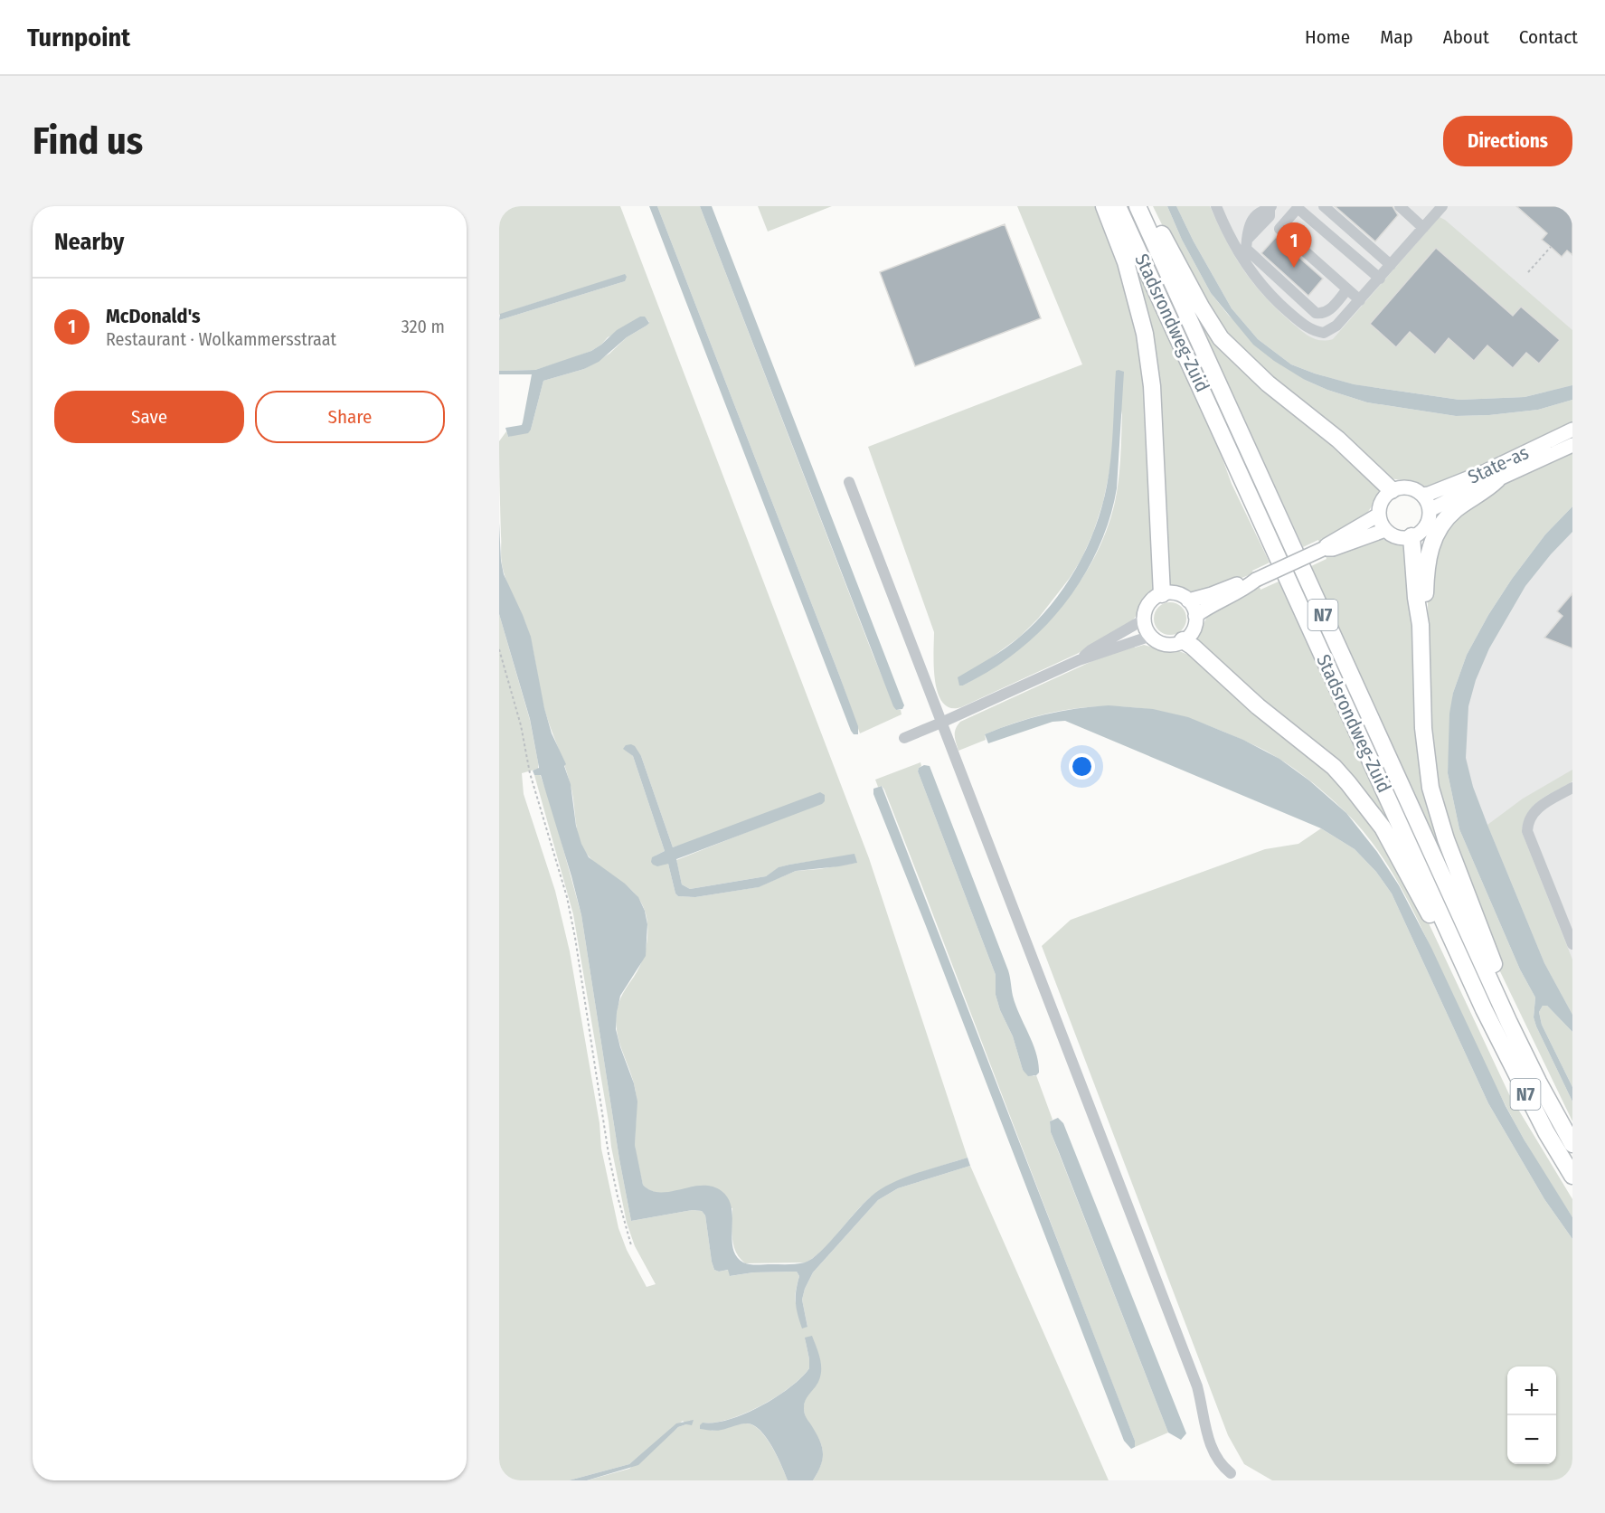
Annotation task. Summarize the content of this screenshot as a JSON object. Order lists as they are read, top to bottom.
{
  "streets": {
    "highway": ["Stadsrondweg-Zuid", "N7"],
    "main road": ["State-as"]
  },
  "crossings": [
    ["Stadsrondweg-Zuid", "N7"],
    ["State-as", "N7"]
  ],
  "page": {
    "header": "Turnpoint",
    "nav": [
      "Home",
      "Map",
      "About",
      "Contact"
    ],
    "buttons": [
      "Directions",
      ["Save", "Share"]
    ],
    "title": "Find us",
    "heading": "Nearby",
    "pins": "1",
    "list": [
      {
        "mark": "1",
        "name": "McDonald's",
        "note": "Restaurant · Wolkammersstraat",
        "value": "320 m"
      }
    ],
    "map_buttons": ["+", "−"]
  }
}
